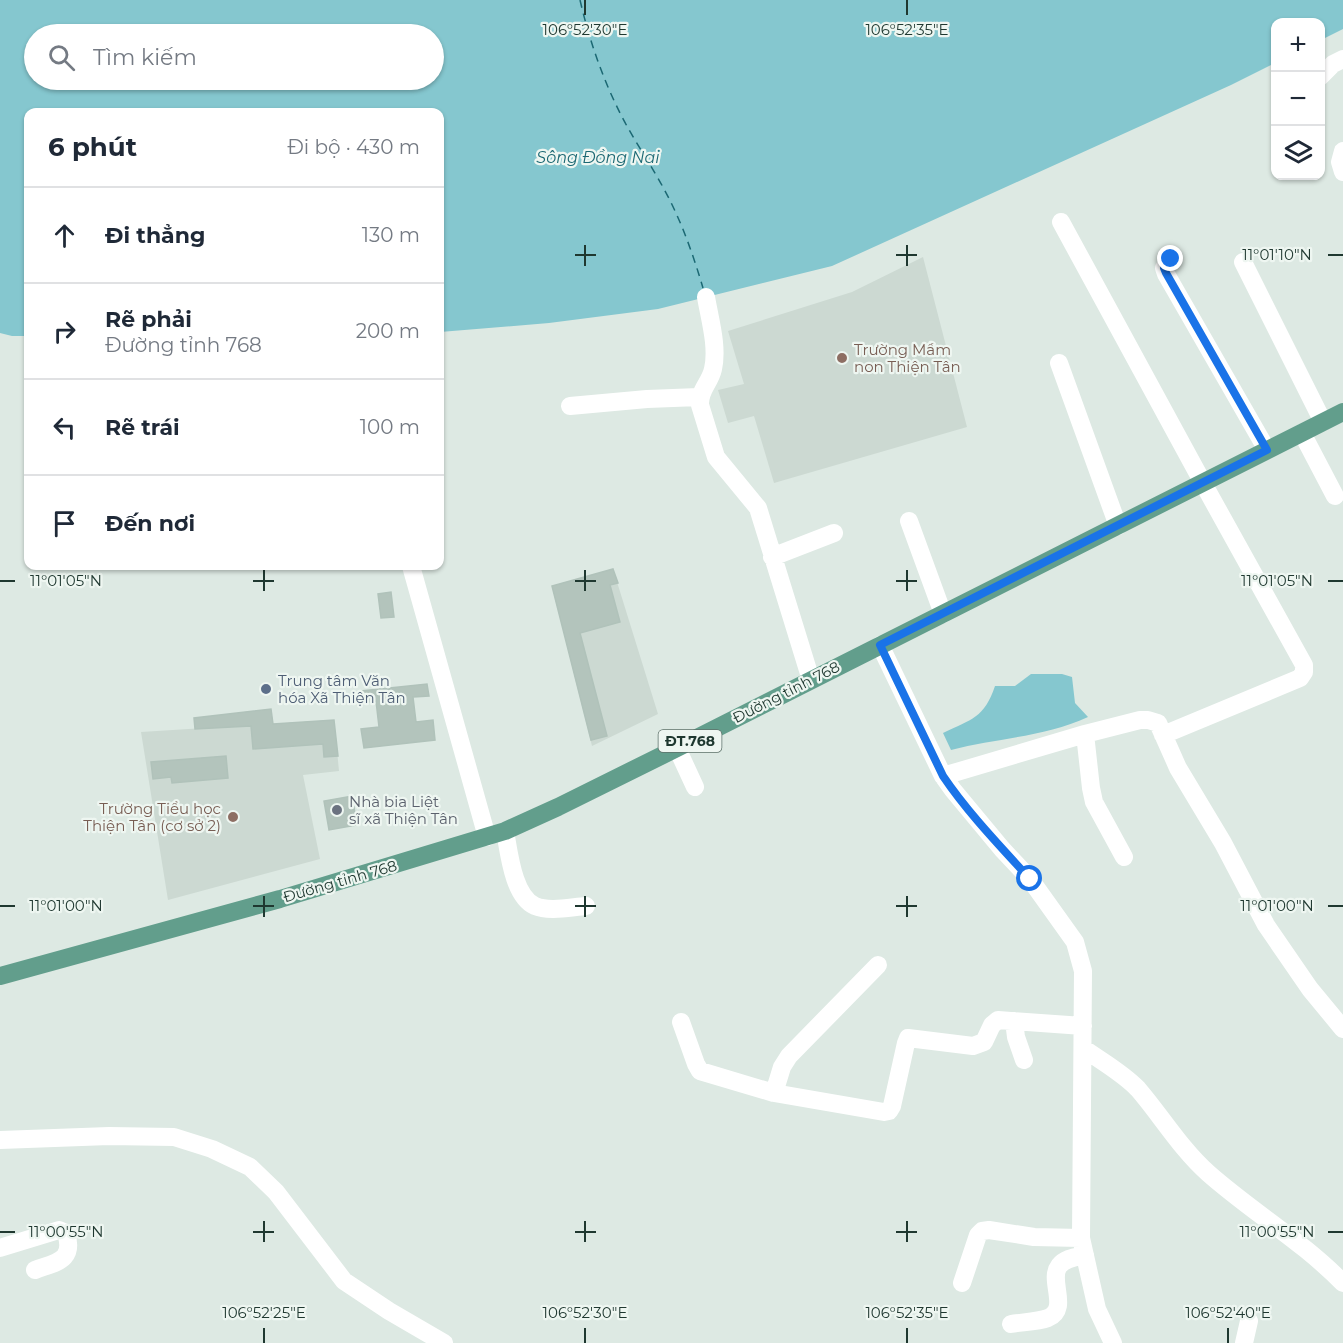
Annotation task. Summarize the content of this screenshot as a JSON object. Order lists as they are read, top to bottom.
{
  "streets": {
    "main road": ["Đường tỉnh 768", "ĐT.768"]
  },
  "water": ["Sông Đồng Nai"],
  "places": [
    "Trường Mầm non Thiện Tân",
    "Trung tâm Văn hóa Xã Thiện Tân",
    "Nhà bia Liệt sĩ xã Thiện Tân",
    "Trường Tiểu học Thiện Tân (cơ sở 2)"
  ],
  "page": {
    "map_buttons": ["+", "−"],
    "search": "Tìm kiếm",
    "heading": ["6 phút", "Đi bộ · 430 m"],
    "list": [
      ["Đi thẳng", "130 m"],
      ["Rẽ phải", "Đường tỉnh 768", "200 m"],
      ["Rẽ trái", "100 m"],
      "Đến nơi"
    ]
  },
  "coordinates": [
    "106°52'30\"E",
    "106°52'35\"E",
    "11°01'10\"N",
    "11°01'05\"N",
    "11°01'00\"N",
    "11°00'55\"N",
    "106°52'25\"E",
    "106°52'40\"E"
  ]
}
